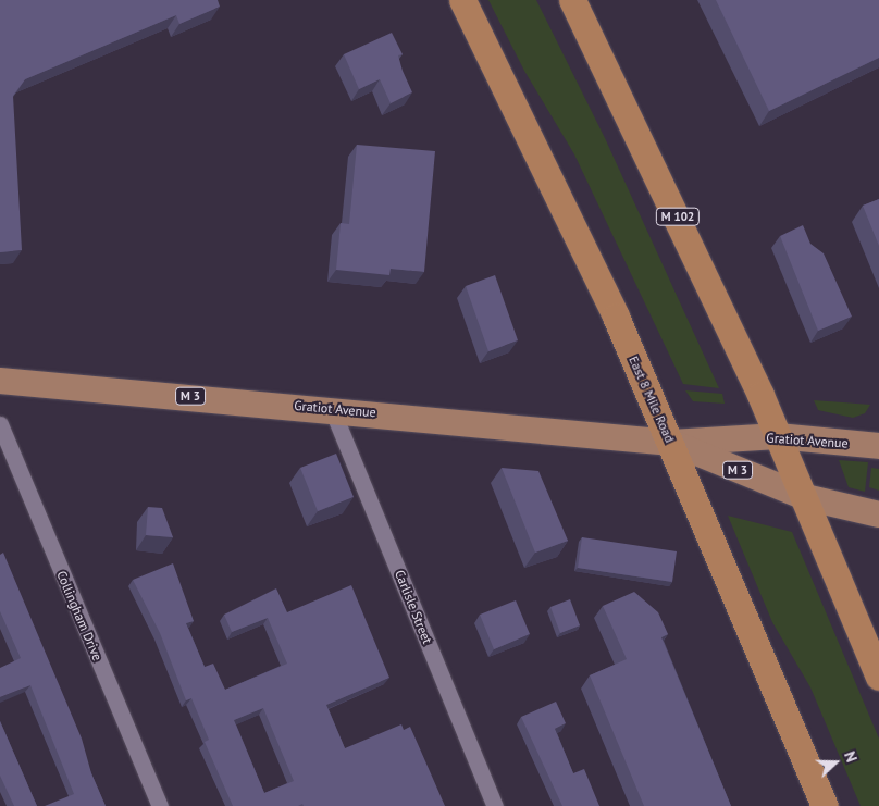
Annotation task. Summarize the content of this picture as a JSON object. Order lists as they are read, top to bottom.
{
  "streets": {
    "highway": ["M 102", "East 8 Mile Road"],
    "main road": ["M 3", "Gratiot Avenue"],
    "street": ["Carlisle Street", "Collingham Drive"]
  },
  "crossings": [
    ["M 102", "Gratiot Avenue"],
    ["East 8 Mile Road", "Gratiot Avenue"],
    ["Gratiot Avenue", "Carlisle Street"]
  ],
  "north": "right"
}
